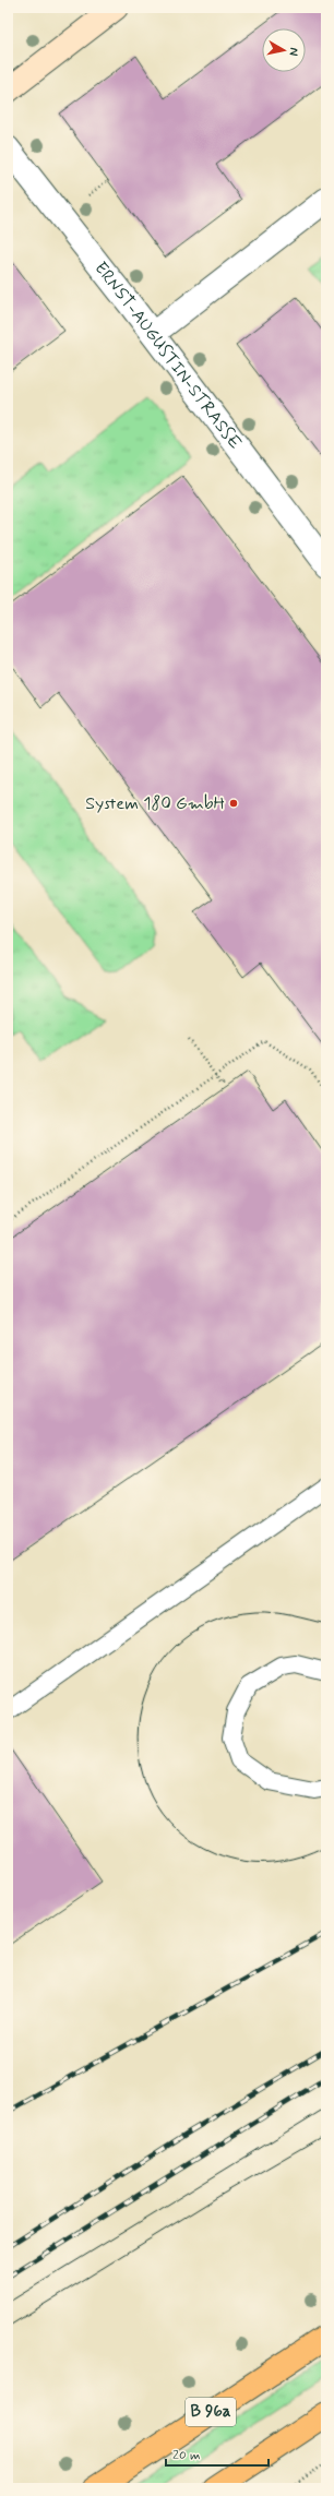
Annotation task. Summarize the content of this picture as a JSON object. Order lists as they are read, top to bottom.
{
  "streets": {
    "main road": ["B 96a"],
    "street": ["ERNST-AUGUSTIN-STRASSE"]
  },
  "places": ["System 180 GmbH"],
  "scale_bar": "20 m",
  "north": "right"
}
